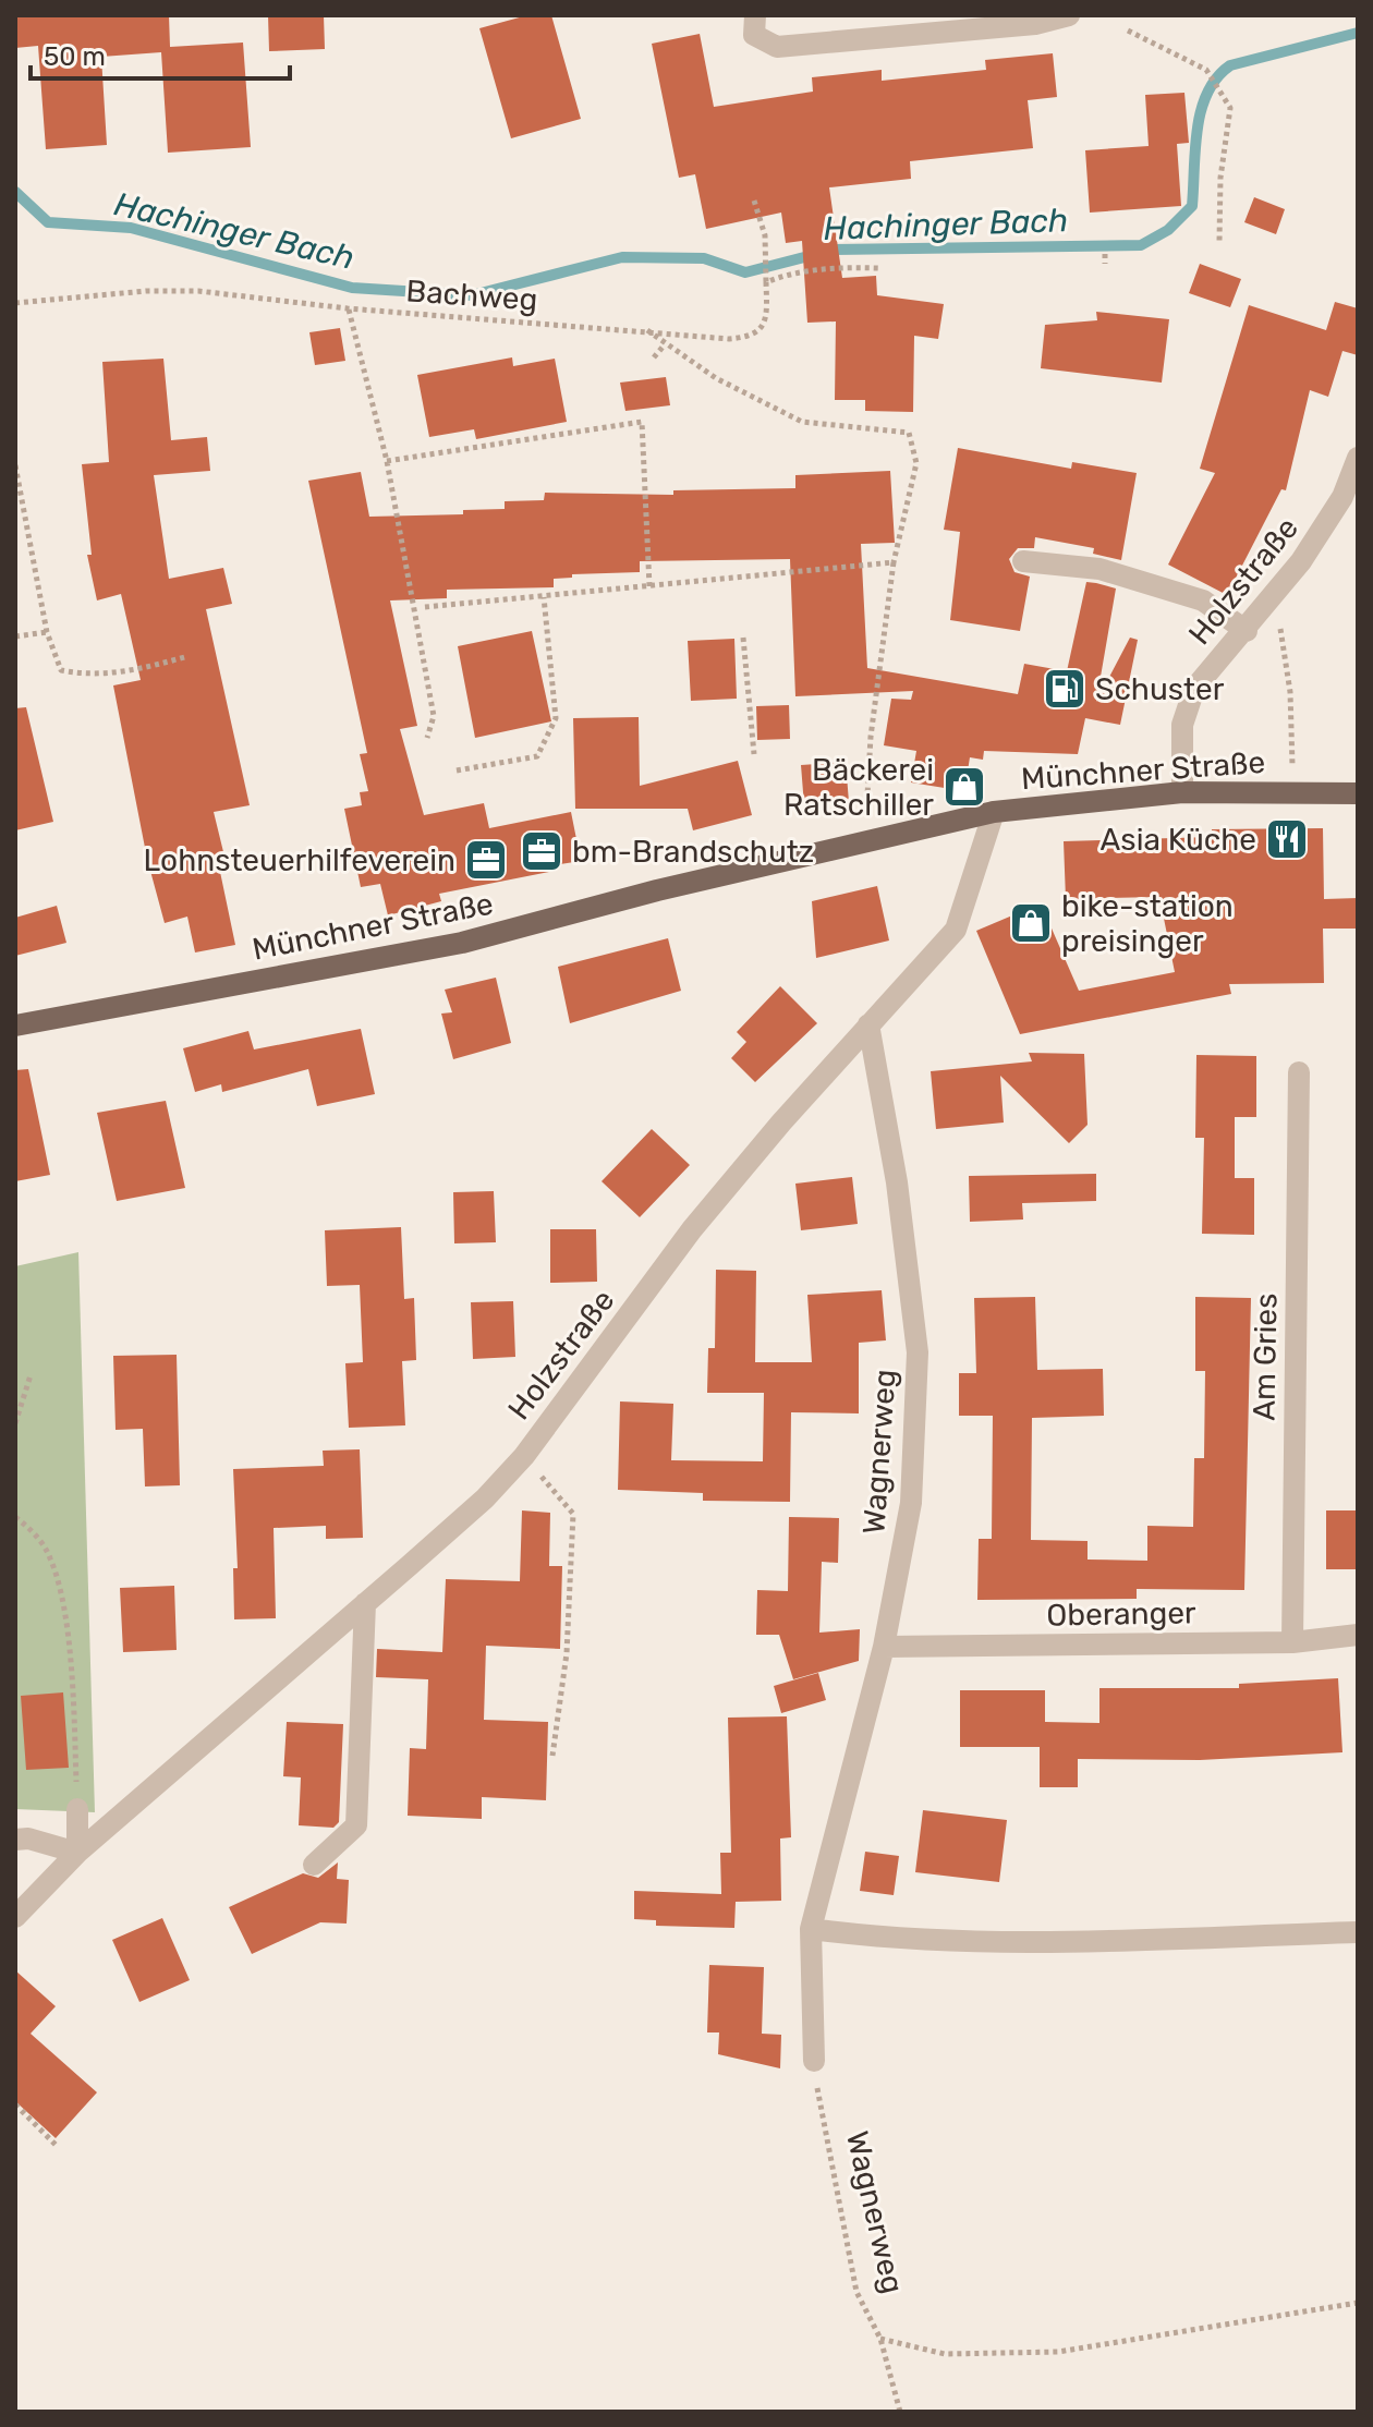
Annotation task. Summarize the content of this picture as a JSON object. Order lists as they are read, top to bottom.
{
  "streets": {
    "main road": ["Münchner Straße"],
    "street": [
      "Holzstraße",
      "Am Gries",
      "Wagnerweg",
      "Oberanger"
    ],
    "path": ["Bachweg"]
  },
  "crossings": [
    ["Holzstraße", "Münchner Straße"],
    ["Holzstraße", "Wagnerweg"],
    ["Am Gries", "Oberanger"],
    ["Wagnerweg", "Oberanger"]
  ],
  "water": ["Hachinger Bach"],
  "places": {
    "fuel station": ["Schuster"],
    "shop": ["Bäckerei Ratschiller", "bike-station preisinger"],
    "restaurant": ["Asia Küche"],
    "office": ["bm-Brandschutz", "Lohnsteuerhilfeverein"]
  },
  "scale_bar": "50 m"
}
